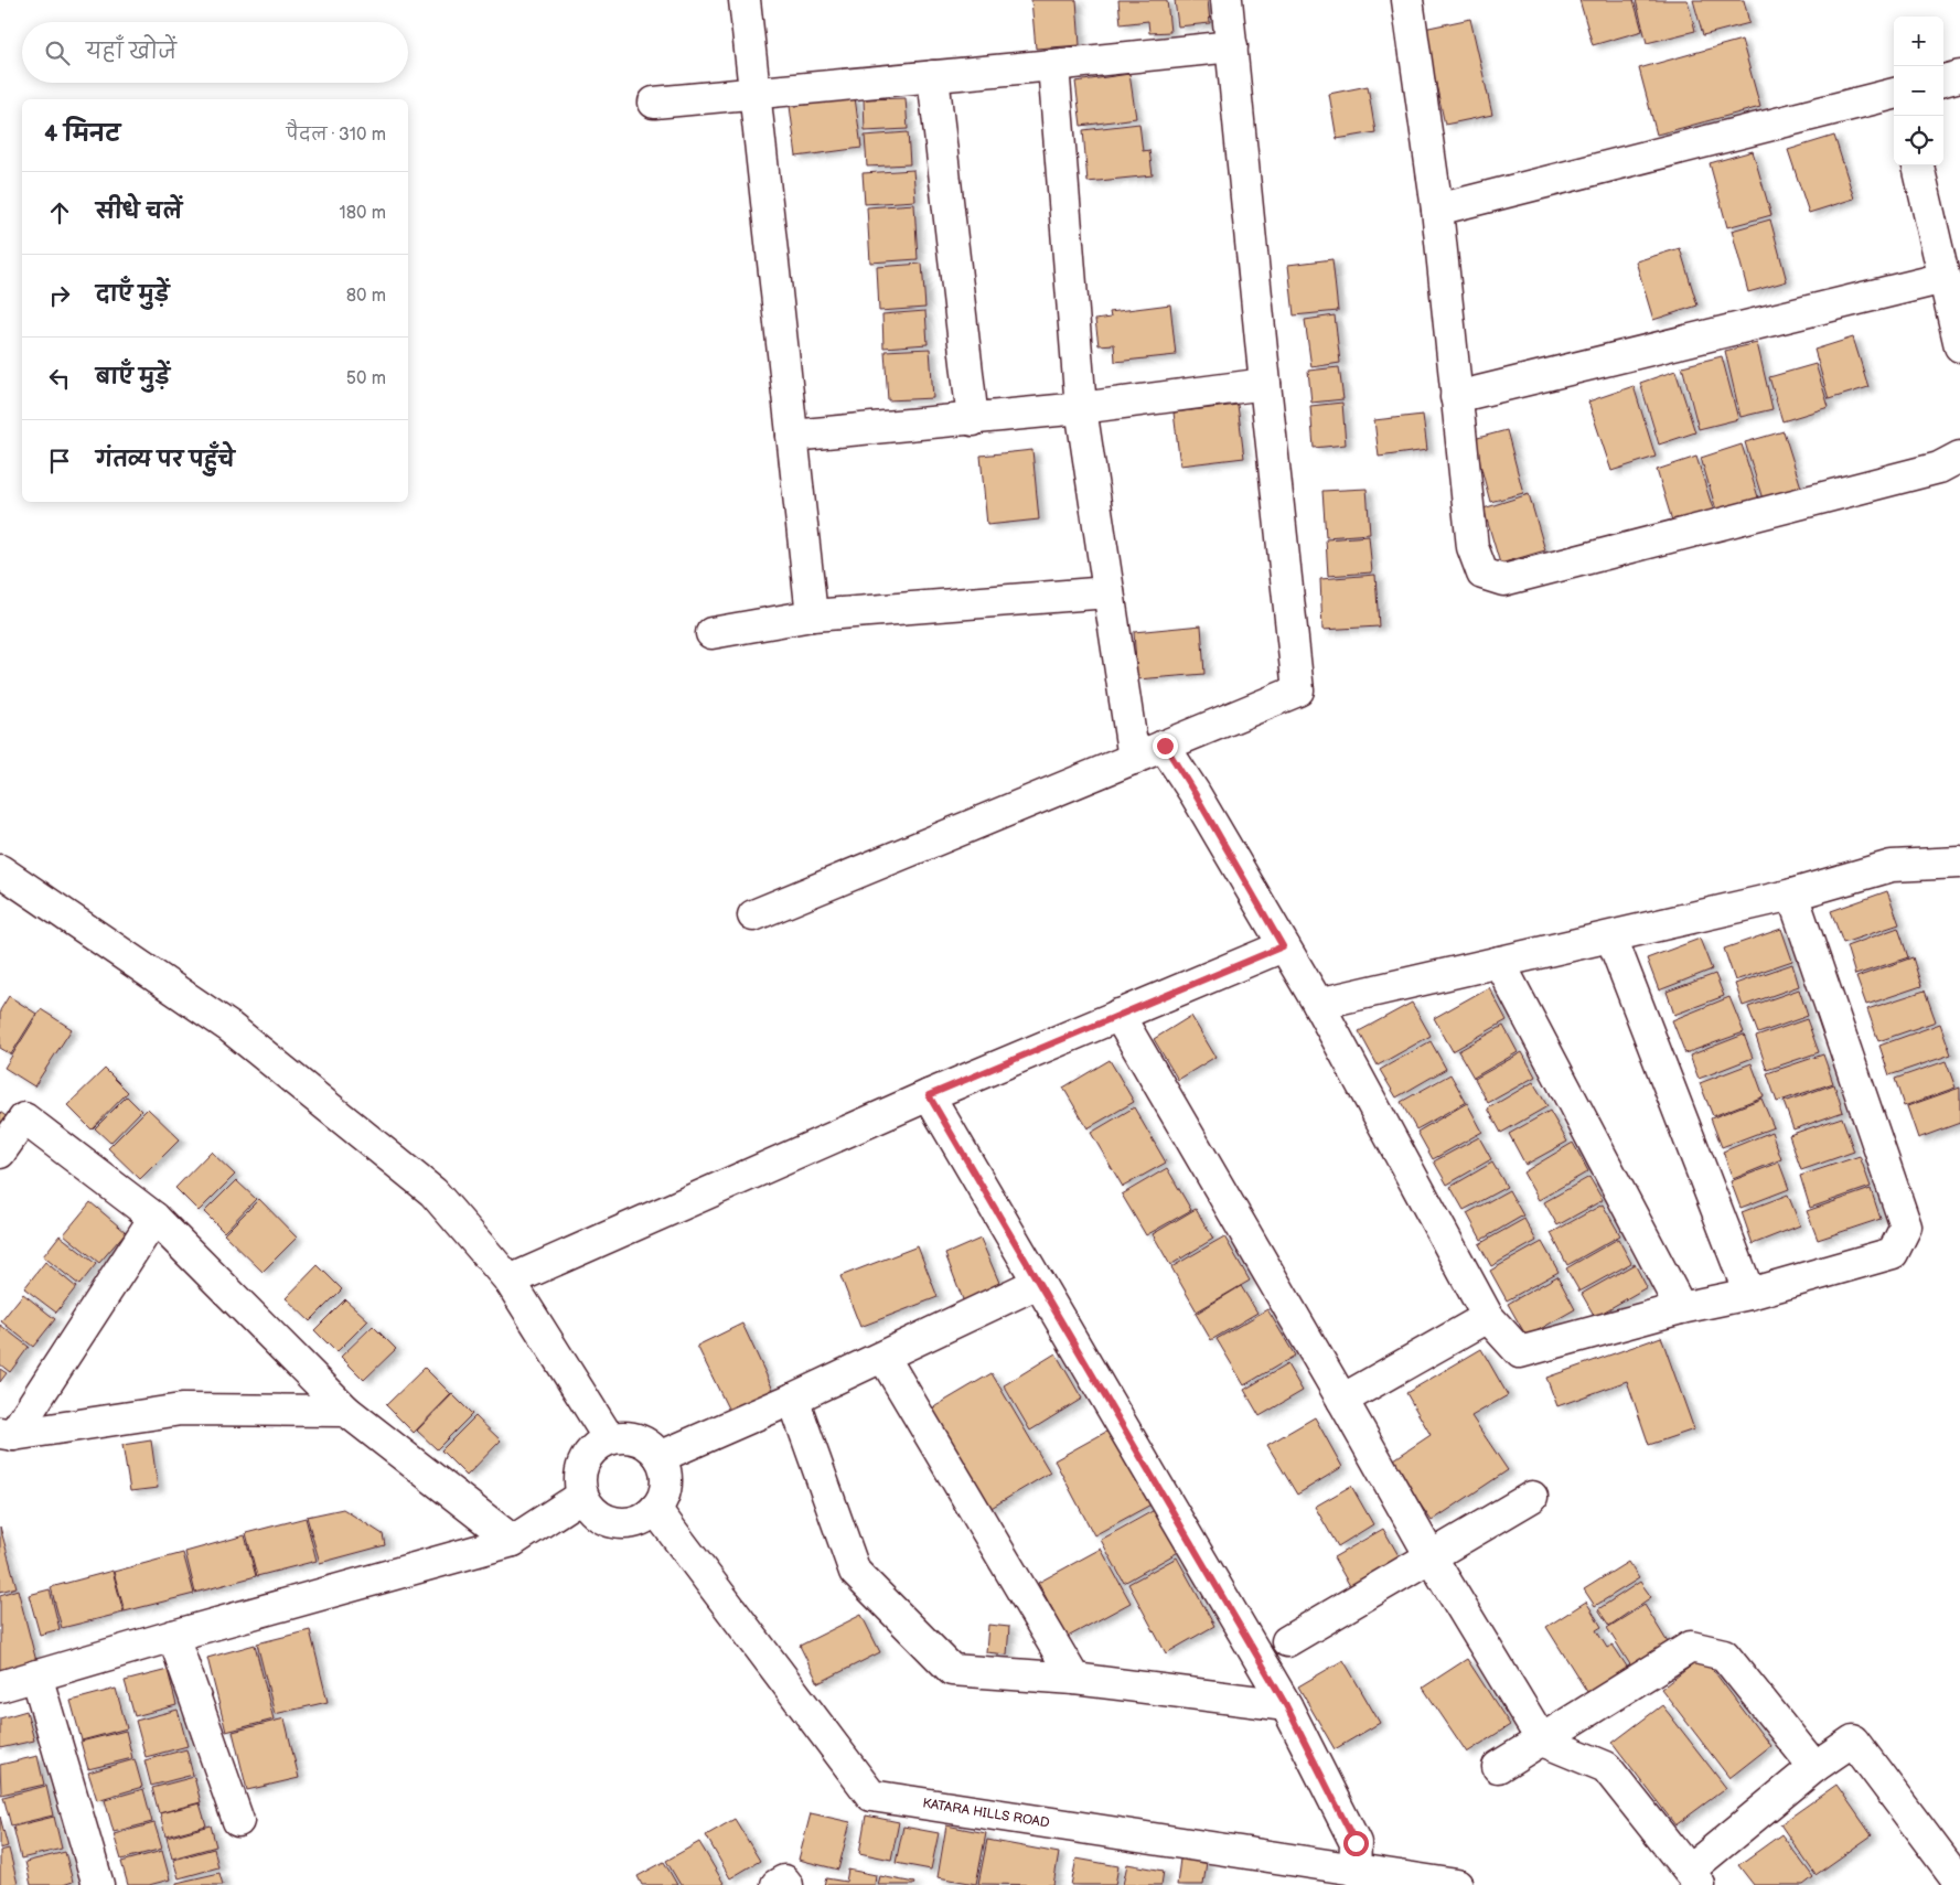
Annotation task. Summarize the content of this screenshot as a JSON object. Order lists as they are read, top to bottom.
{
  "streets": {
    "street": ["KATARA HILLS ROAD"]
  },
  "page": {
    "map_buttons": ["+", "−"],
    "search": "यहाँ खोजें",
    "heading": ["4 मिनट", "पैदल · 310 m"],
    "list": [
      ["सीधे चलें", "180 m"],
      ["दाएँ मुड़ें", "80 m"],
      ["बाएँ मुड़ें", "50 m"],
      "गंतव्य पर पहुँचे"
    ]
  }
}
